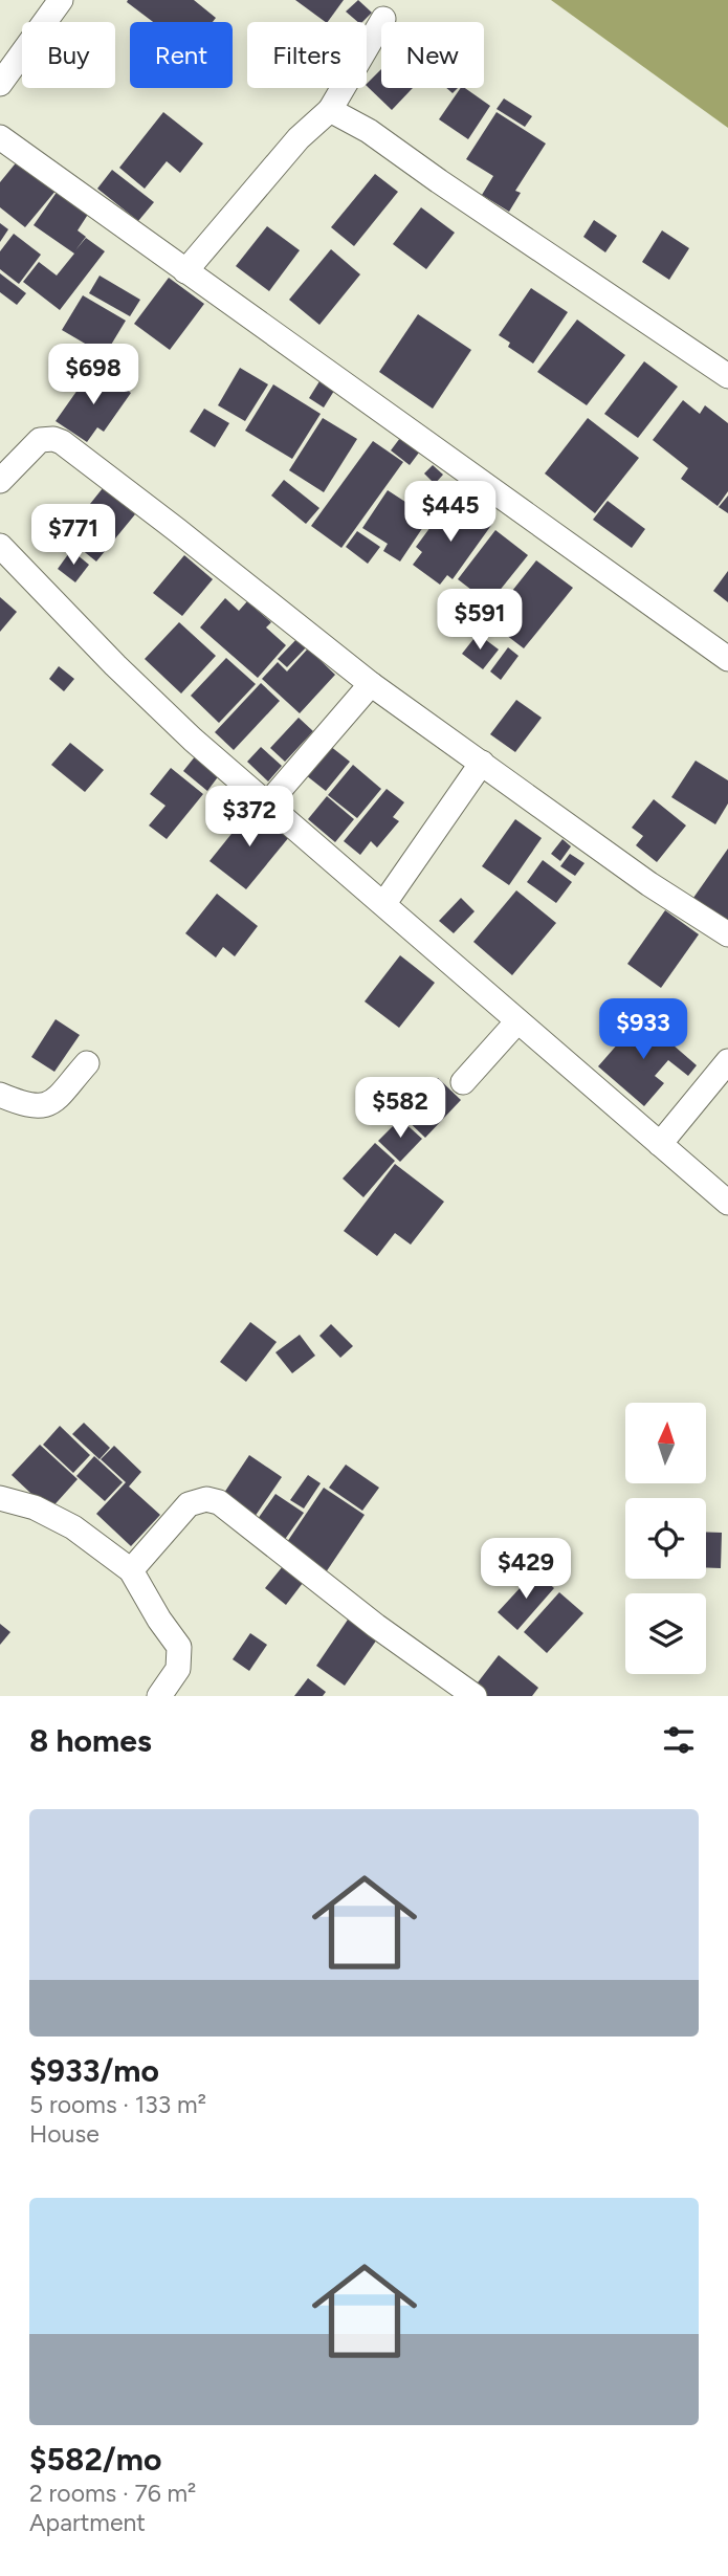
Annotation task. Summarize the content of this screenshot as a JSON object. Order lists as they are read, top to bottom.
{
  "north": "top",
  "page": {
    "chip": [
      "Buy",
      "Rent",
      "Filters",
      "New"
    ],
    "price": [
      "$698",
      "$445",
      "$771",
      "$591",
      "$372",
      "$933",
      "$582",
      "$429"
    ],
    "heading": "8 homes",
    "list": [
      {
        "name": "$933/mo",
        "note": "5 rooms · 133 m² · House"
      },
      {
        "name": "$582/mo",
        "note": "2 rooms · 76 m² · Apartment"
      }
    ]
  }
}
